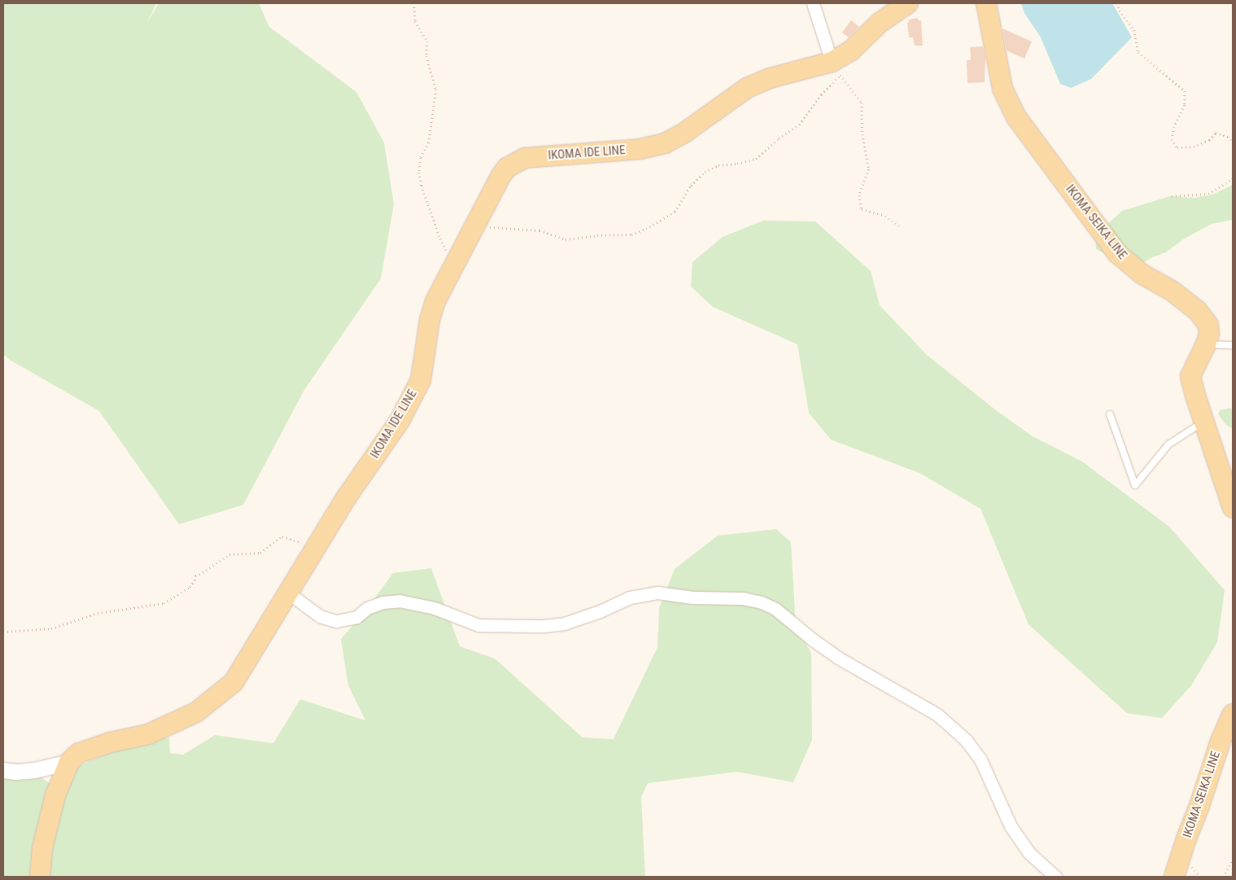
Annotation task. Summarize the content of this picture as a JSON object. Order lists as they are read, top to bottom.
{
  "streets": {
    "main road": ["IKOMA IDE LINE", "IKOMA SEIKA LINE"]
  }
}
